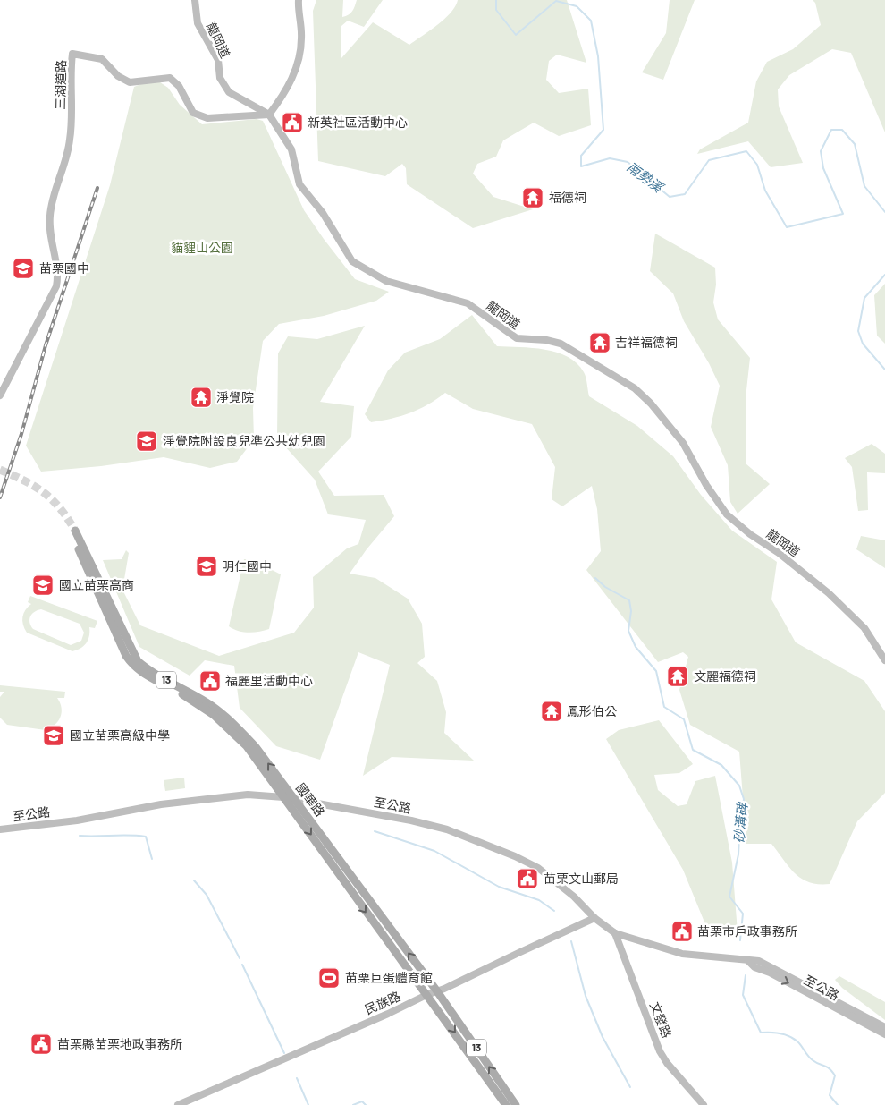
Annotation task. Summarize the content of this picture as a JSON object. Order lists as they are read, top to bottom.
{
  "streets": {
    "main road": ["13", "國華路"],
    "street": [
      "龍岡道",
      "三湖道路",
      "至公路",
      "民族路",
      "文發路"
    ]
  },
  "crossings": [
    ["龍岡道", "三湖道路"],
    ["國華路", "至公路"],
    ["國華路", "民族路"],
    ["至公路", "民族路"],
    ["至公路", "文發路"]
  ],
  "water": ["南勢溪", "砂溝碑"],
  "parks": ["貓貍山公園"],
  "places": {
    "public building": [
      "新英社區活動中心",
      "福麗里活動中心",
      "苗栗文山郵局",
      "苗栗市戶政事務所",
      "苗栗縣苗栗地政事務所"
    ],
    "temple": [
      "福德祠",
      "吉祥福德祠",
      "淨覺院",
      "文麗福德祠",
      "鳳形伯公"
    ],
    "school or university": [
      "苗栗國中",
      "淨覺院附設良兒準公共幼兒園",
      "明仁國中",
      "國立苗栗高商",
      "國立苗栗高級中學"
    ],
    "sports": ["苗栗巨蛋體育館"]
  }
}
